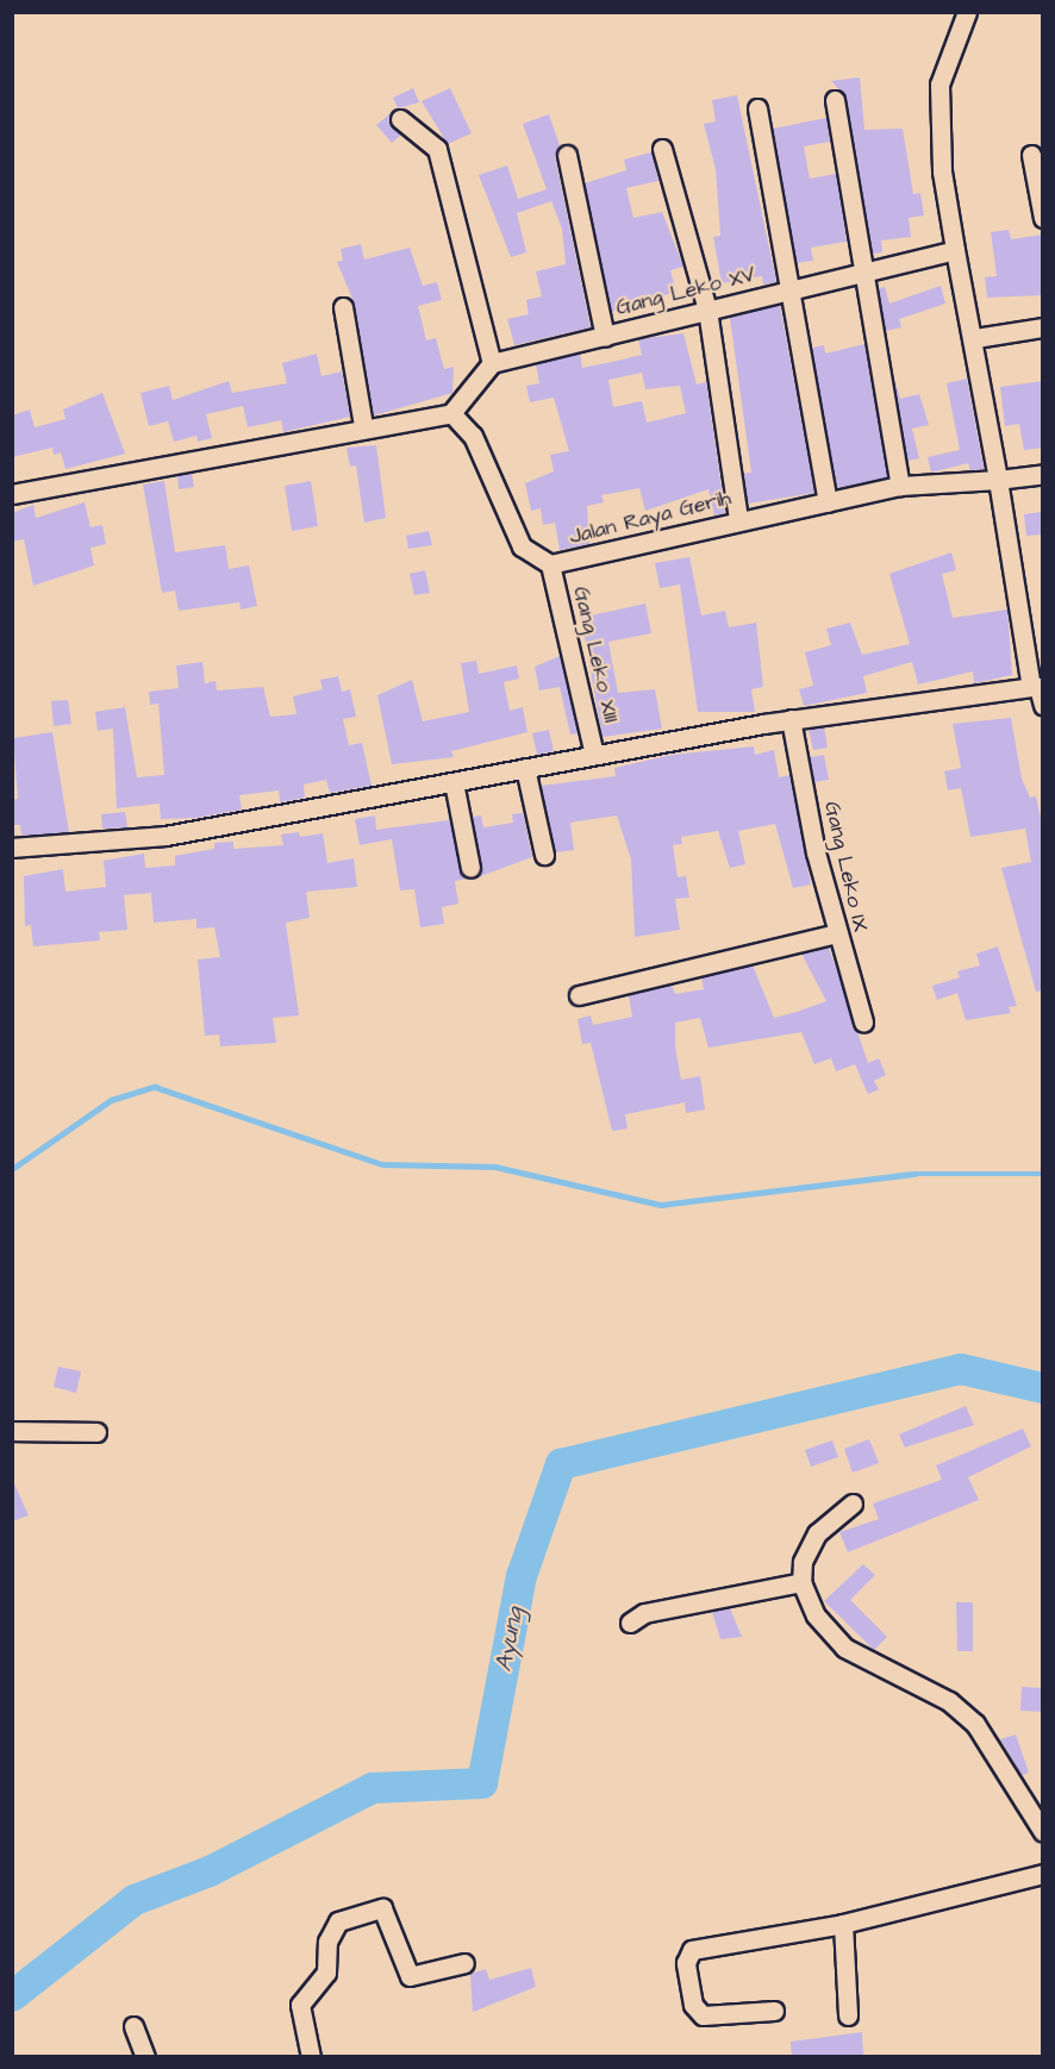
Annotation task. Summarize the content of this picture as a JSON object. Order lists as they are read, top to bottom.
{
  "streets": {
    "street": [
      "Gang Leko XV",
      "Jalan Raya Gerih",
      "Gang Leko XIII",
      "Gang Leko IX"
    ]
  },
  "crossings": [
    ["Jalan Raya Gerih", "Gang Leko XIII"]
  ],
  "water": ["Ayung"]
}
